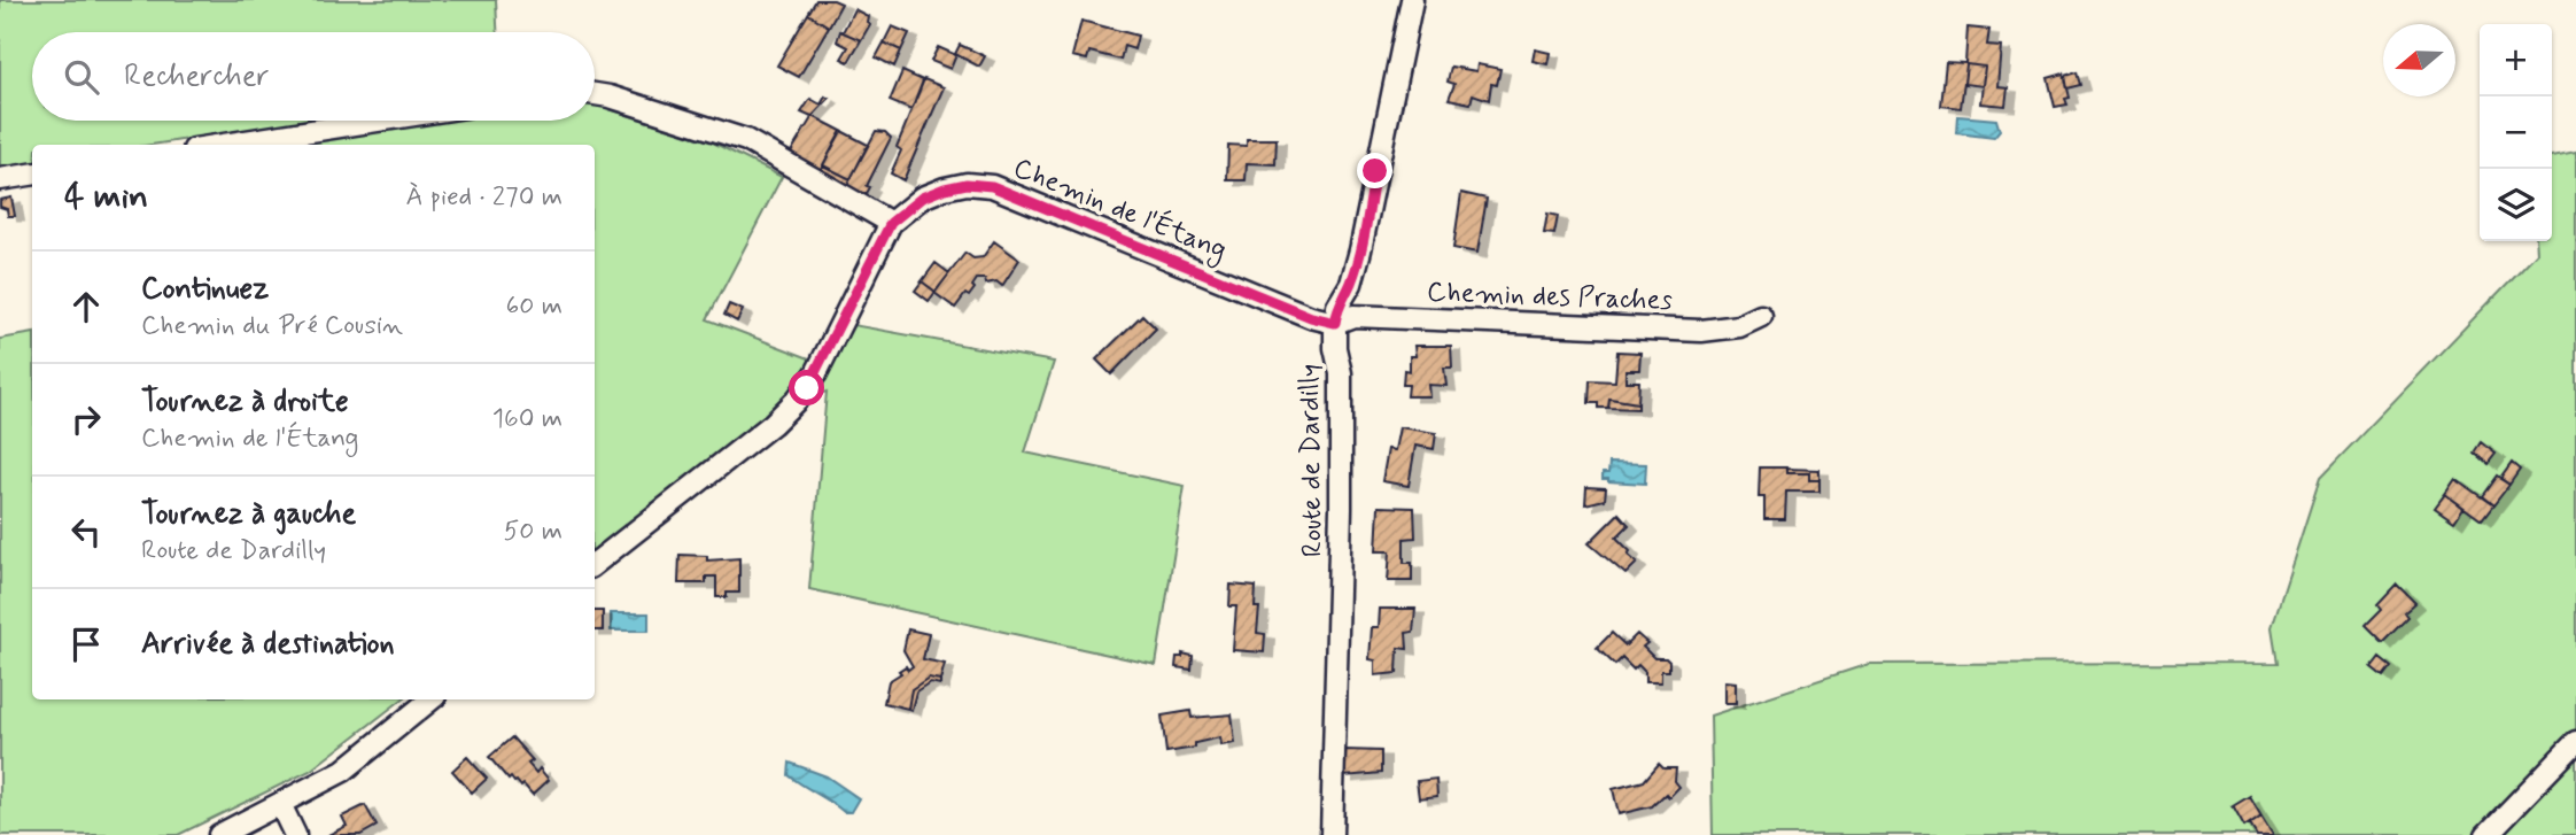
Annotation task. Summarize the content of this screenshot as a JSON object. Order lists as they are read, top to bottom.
{
  "streets": {
    "street": ["Chemin de l'Étang", "Chemin des Praches", "Route de Dardilly"]
  },
  "crossings": [
    ["Chemin de l'Étang", "Chemin des Praches"],
    ["Chemin de l'Étang", "Route de Dardilly"],
    ["Chemin des Praches", "Route de Dardilly"]
  ],
  "north": "left",
  "page": {
    "map_buttons": ["+", "−"],
    "search": "Rechercher",
    "heading": ["4 min", "À pied · 270 m"],
    "list": [
      ["Continuez", "Chemin du Pré Cousin", "60 m"],
      ["Tournez à droite", "Chemin de l'Étang", "160 m"],
      ["Tournez à gauche", "Route de Dardilly", "50 m"],
      "Arrivée à destination"
    ]
  }
}
